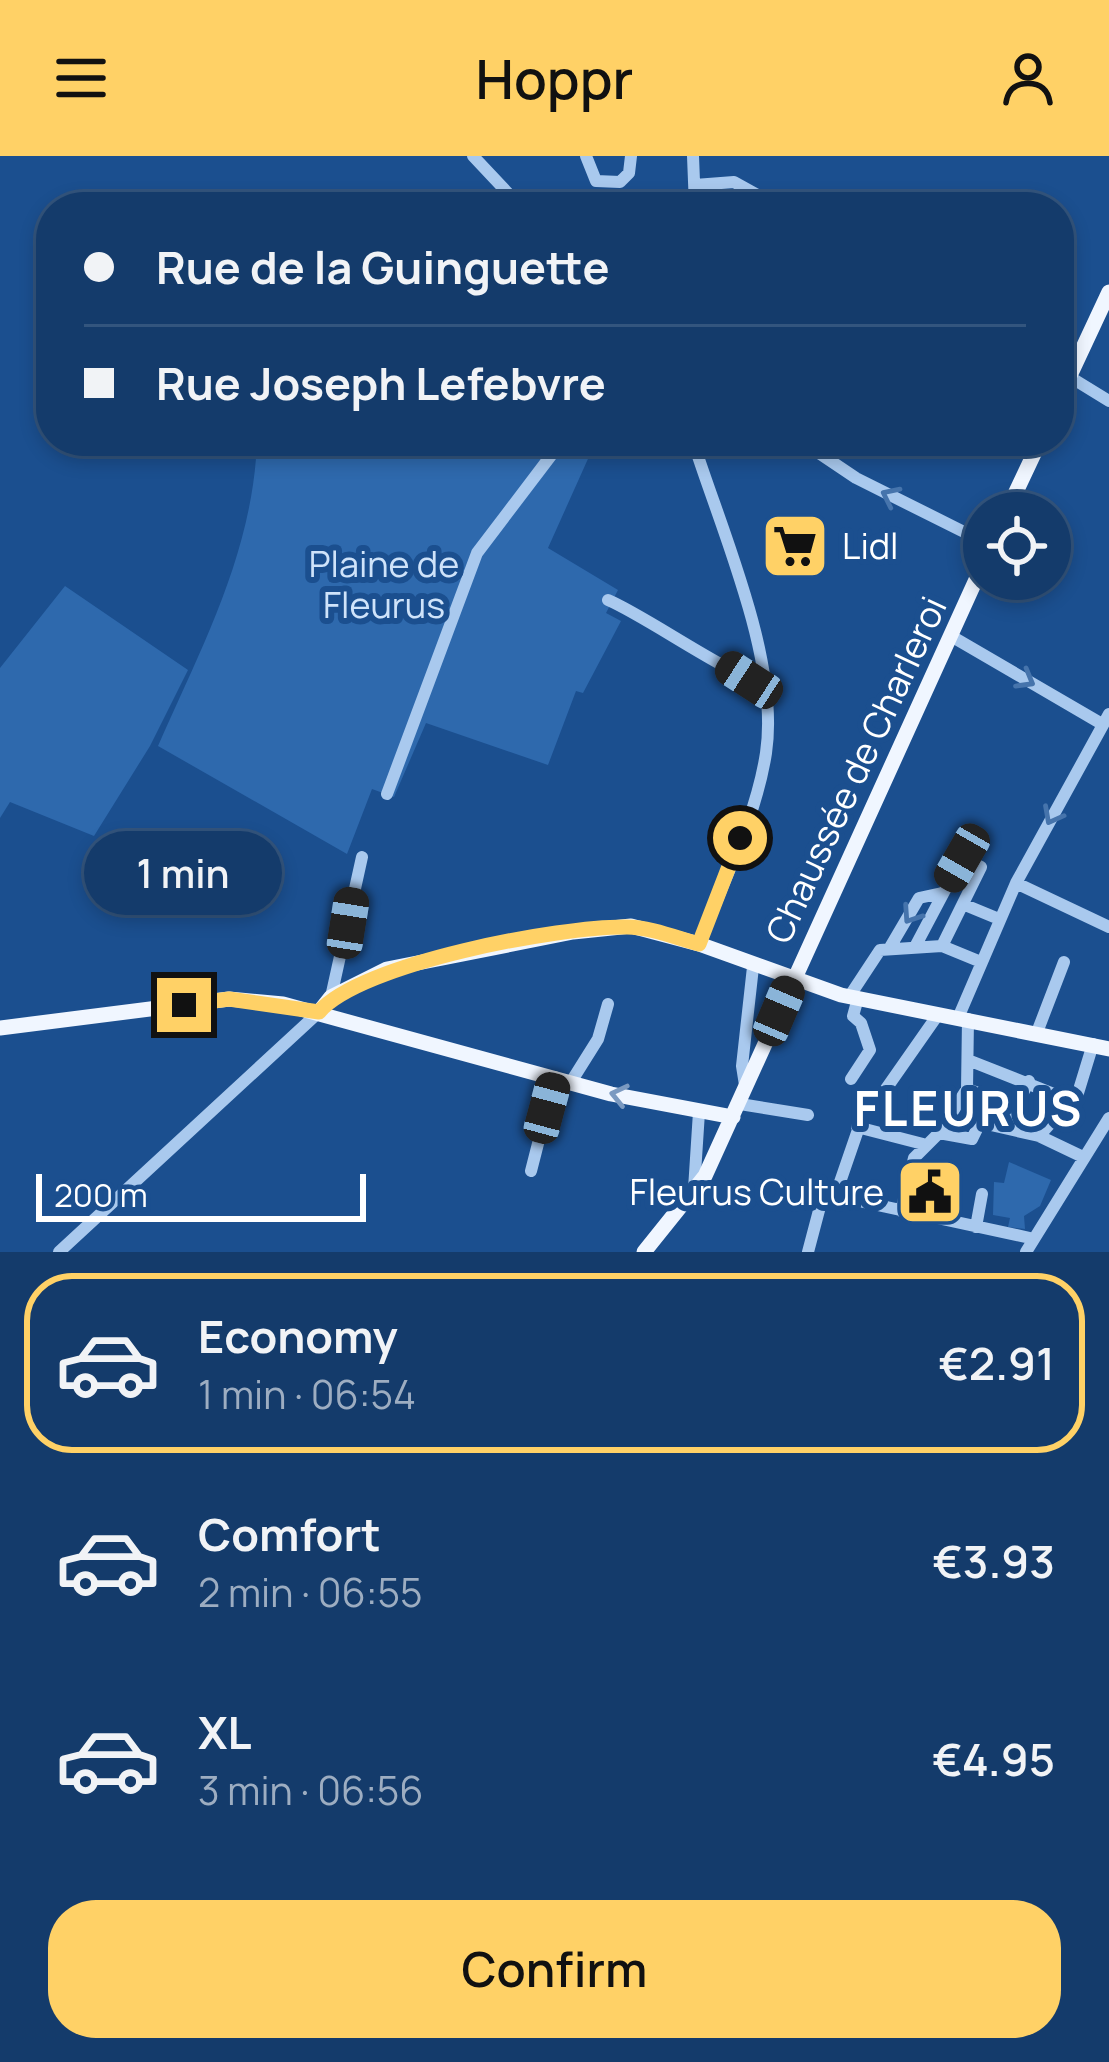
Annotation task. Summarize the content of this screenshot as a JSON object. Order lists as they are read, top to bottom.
{
  "streets": {
    "main road": ["Chaussée de Charleroi"]
  },
  "districts": ["FLEURUS"],
  "parks": ["Plaine de Fleurus"],
  "places": {
    "supermarket": ["Lidl"],
    "public building": ["Fleurus Culture"]
  },
  "scale_bar": "200 m",
  "page": {
    "header": "Hoppr",
    "banner": ["Rue de la Guinguette", "Rue Joseph Lefebvre"],
    "bubble": "1 min",
    "scale": "200 m",
    "list": [
      {
        "name": "Economy",
        "note": "1 min · 06:54",
        "value": "€2.91"
      },
      {
        "name": "Comfort",
        "note": "2 min · 06:55",
        "value": "€3.93"
      },
      {
        "name": "XL",
        "note": "3 min · 06:56",
        "value": "€4.95"
      }
    ],
    "buttons": "Confirm"
  }
}
